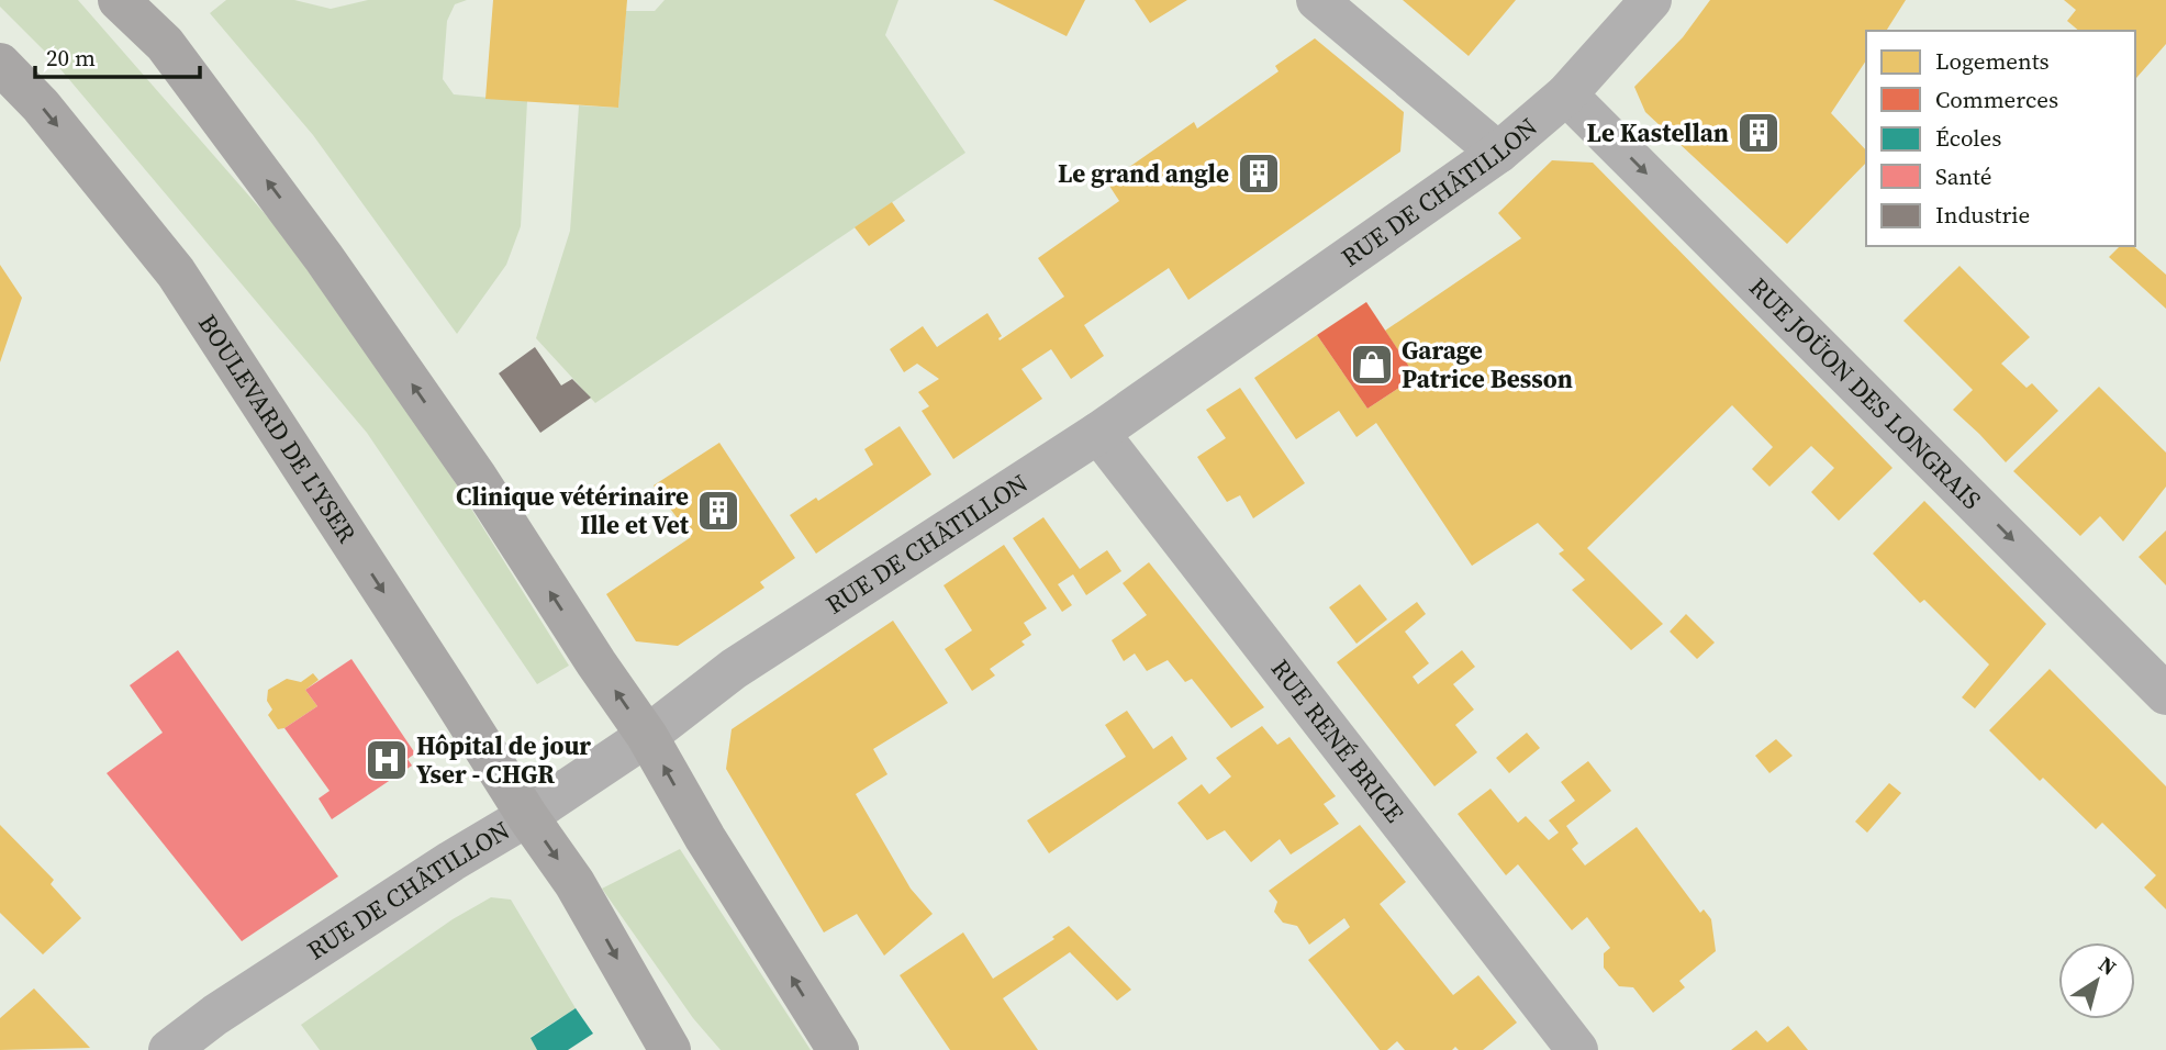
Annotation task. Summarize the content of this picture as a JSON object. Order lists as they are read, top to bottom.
{
  "streets": {
    "main road": ["BOULEVARD DE L'YSER"],
    "street": ["RUE DE CHÂTILLON", "RUE JOÜON DES LONGRAIS", "RUE RENÉ BRICE"]
  },
  "crossings": [
    ["RUE DE CHÂTILLON", "RUE JOÜON DES LONGRAIS"],
    ["RUE DE CHÂTILLON", "BOULEVARD DE L'YSER"],
    ["RUE DE CHÂTILLON", "RUE RENÉ BRICE"]
  ],
  "one_way": ["RUE JOÜON DES LONGRAIS"],
  "places": {
    "building": ["Le Kastellan", "Le grand angle", "Clinique vétérinaire Ille et Vet"],
    "shop": ["Garage Patrice Besson"],
    "hospital": ["Hôpital de jour Yser - CHGR"]
  },
  "legend": [
    "Logements",
    "Commerces",
    "Écoles",
    "Santé",
    "Industrie"
  ],
  "scale_bar": "20 m",
  "north": "top right"
}
